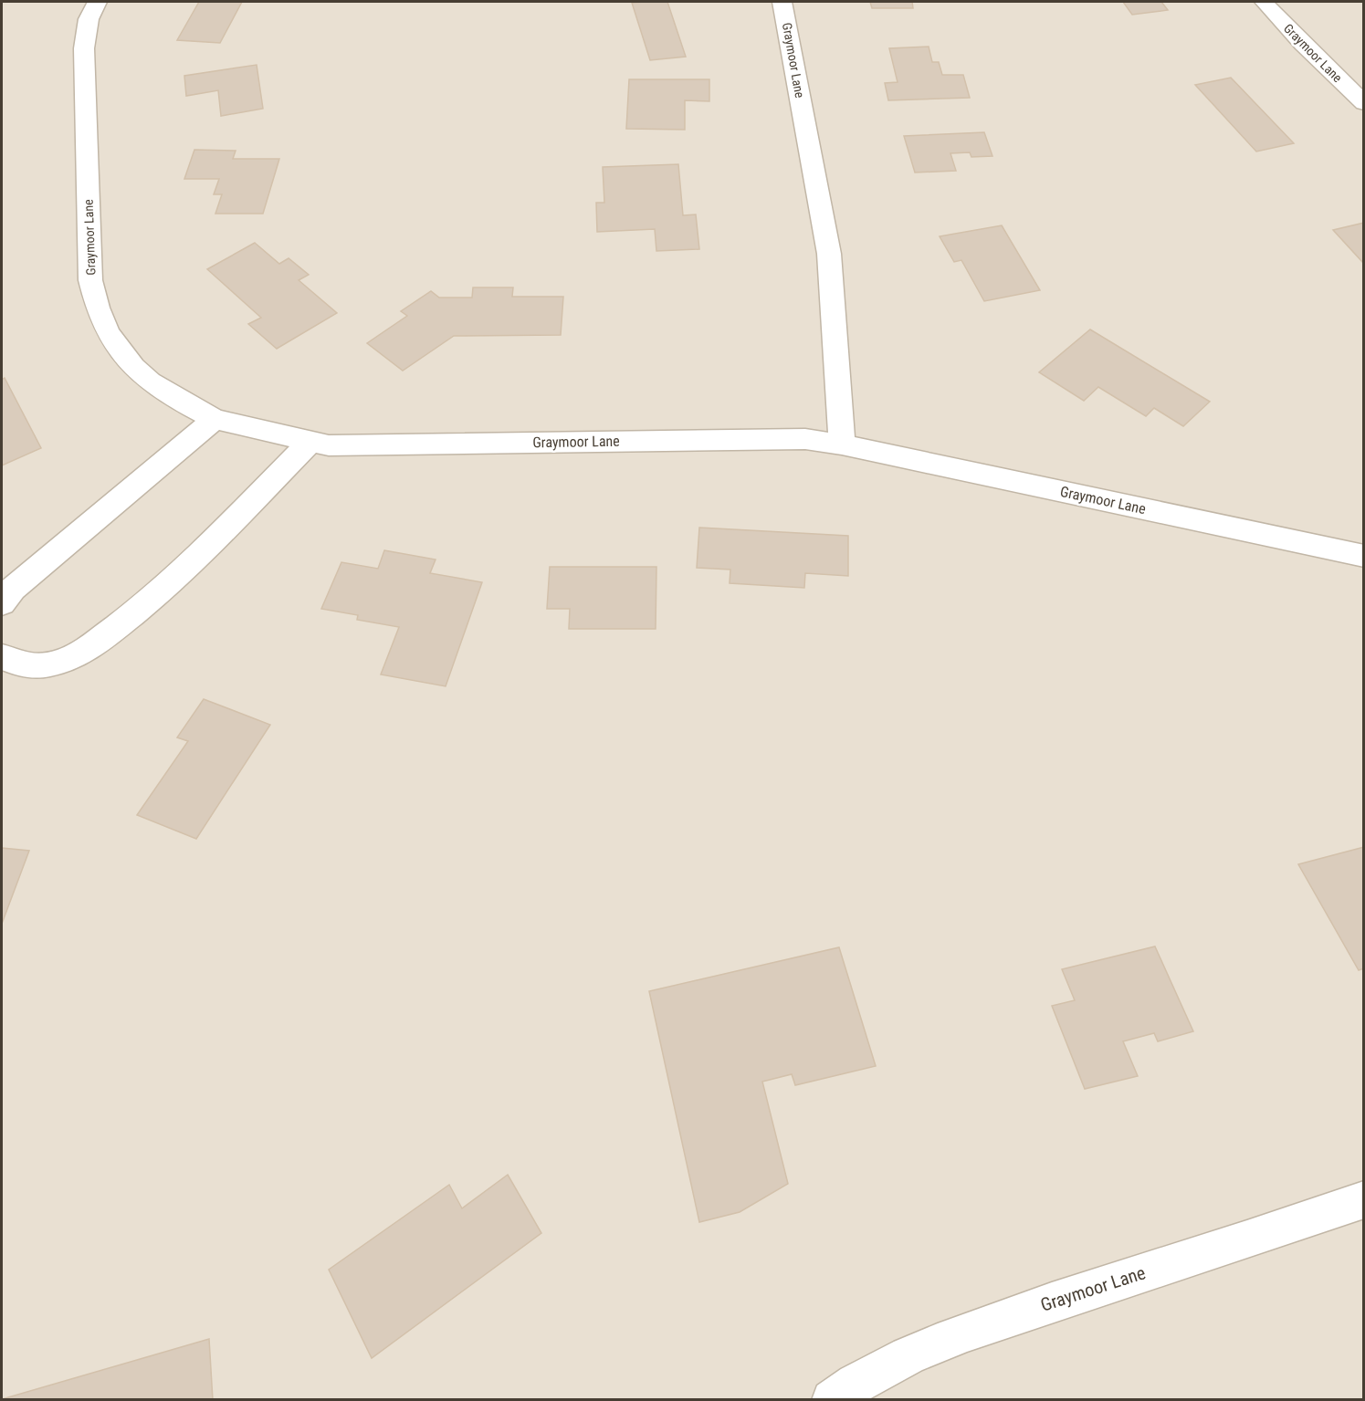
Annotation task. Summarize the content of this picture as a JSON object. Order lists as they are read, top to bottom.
{
  "streets": {
    "street": ["Graymoor Lane"]
  }
}
